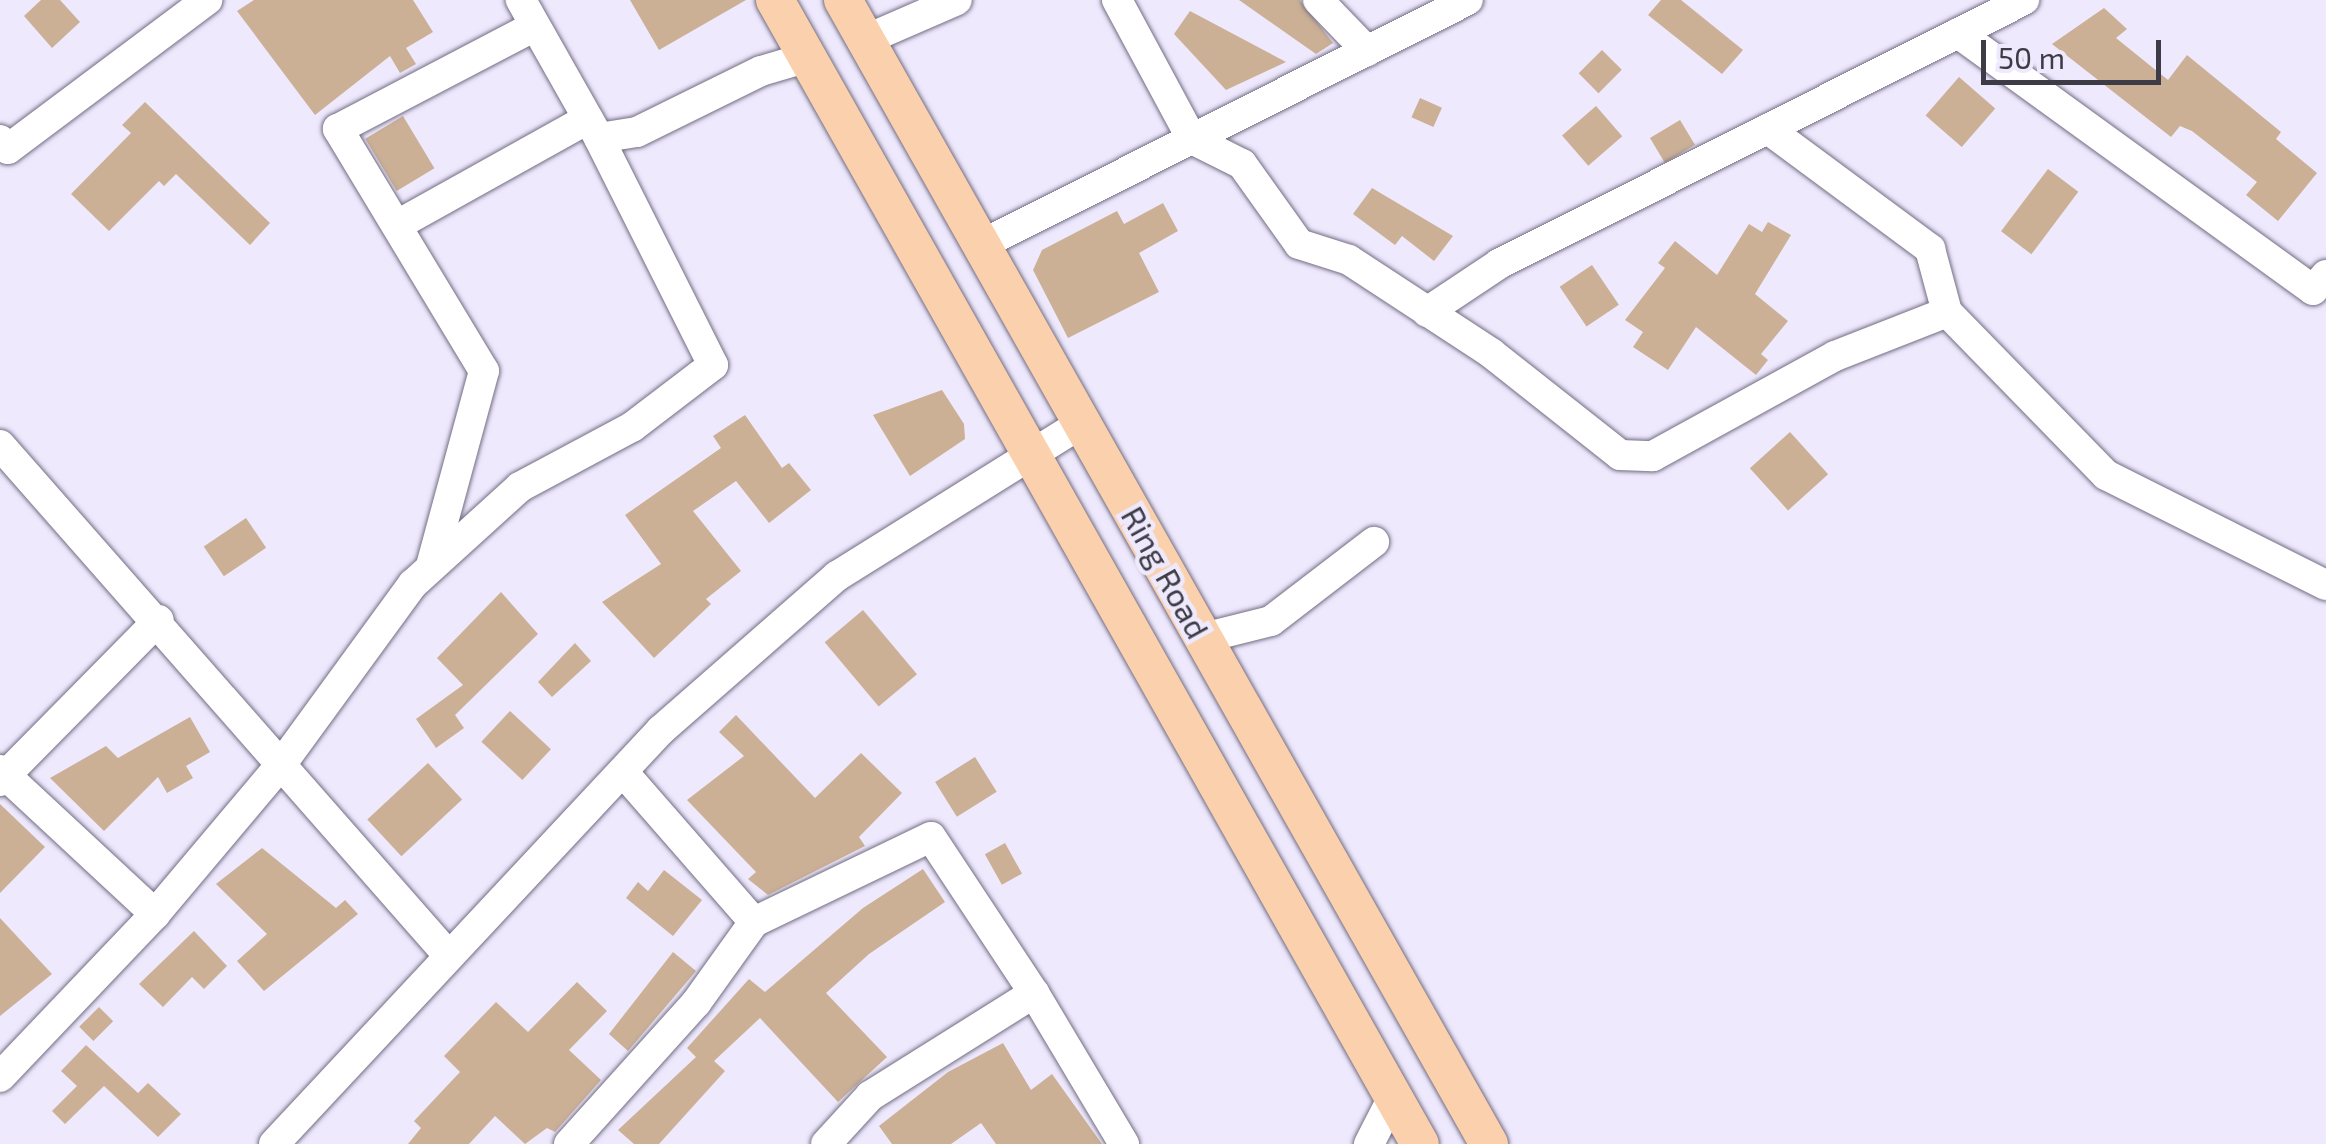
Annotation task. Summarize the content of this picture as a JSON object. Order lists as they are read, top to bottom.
{
  "streets": {
    "main road": ["Ring Road"]
  },
  "scale_bar": "50 m"
}
